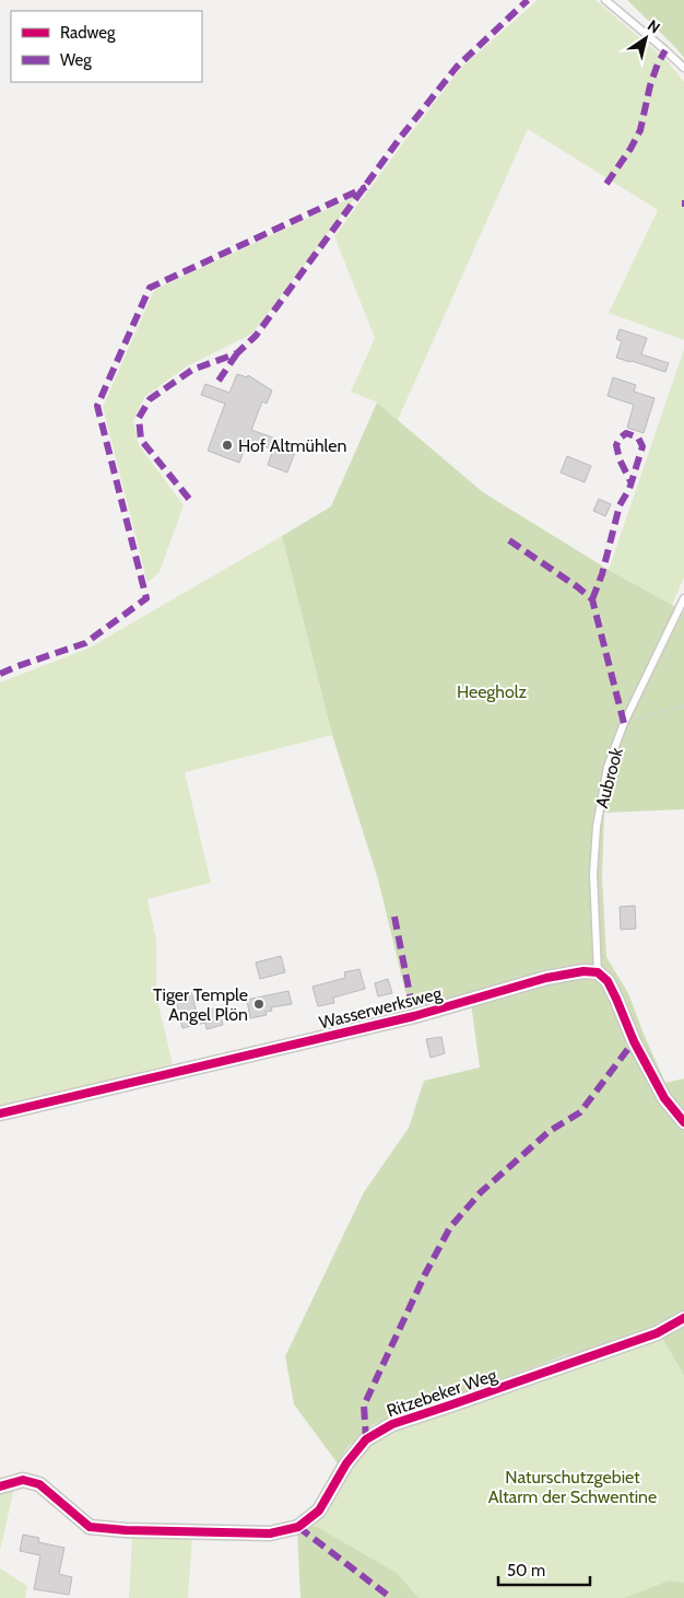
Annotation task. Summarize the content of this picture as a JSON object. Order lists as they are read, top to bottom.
{
  "streets": {
    "street": ["Wasserwerksweg", "Ritzebeker Weg"],
    "lane": ["Aubrook"]
  },
  "crossings": [
    ["Aubrook", "Wasserwerksweg"]
  ],
  "parks": ["Heegholz", "Naturschutzgebiet Altarm der Schwentine"],
  "places": ["Hof Altmühlen", "Tiger Temple Angel Plön"],
  "legend": ["Radweg", "Weg"],
  "scale_bar": "50 m",
  "north": "top right"
}
